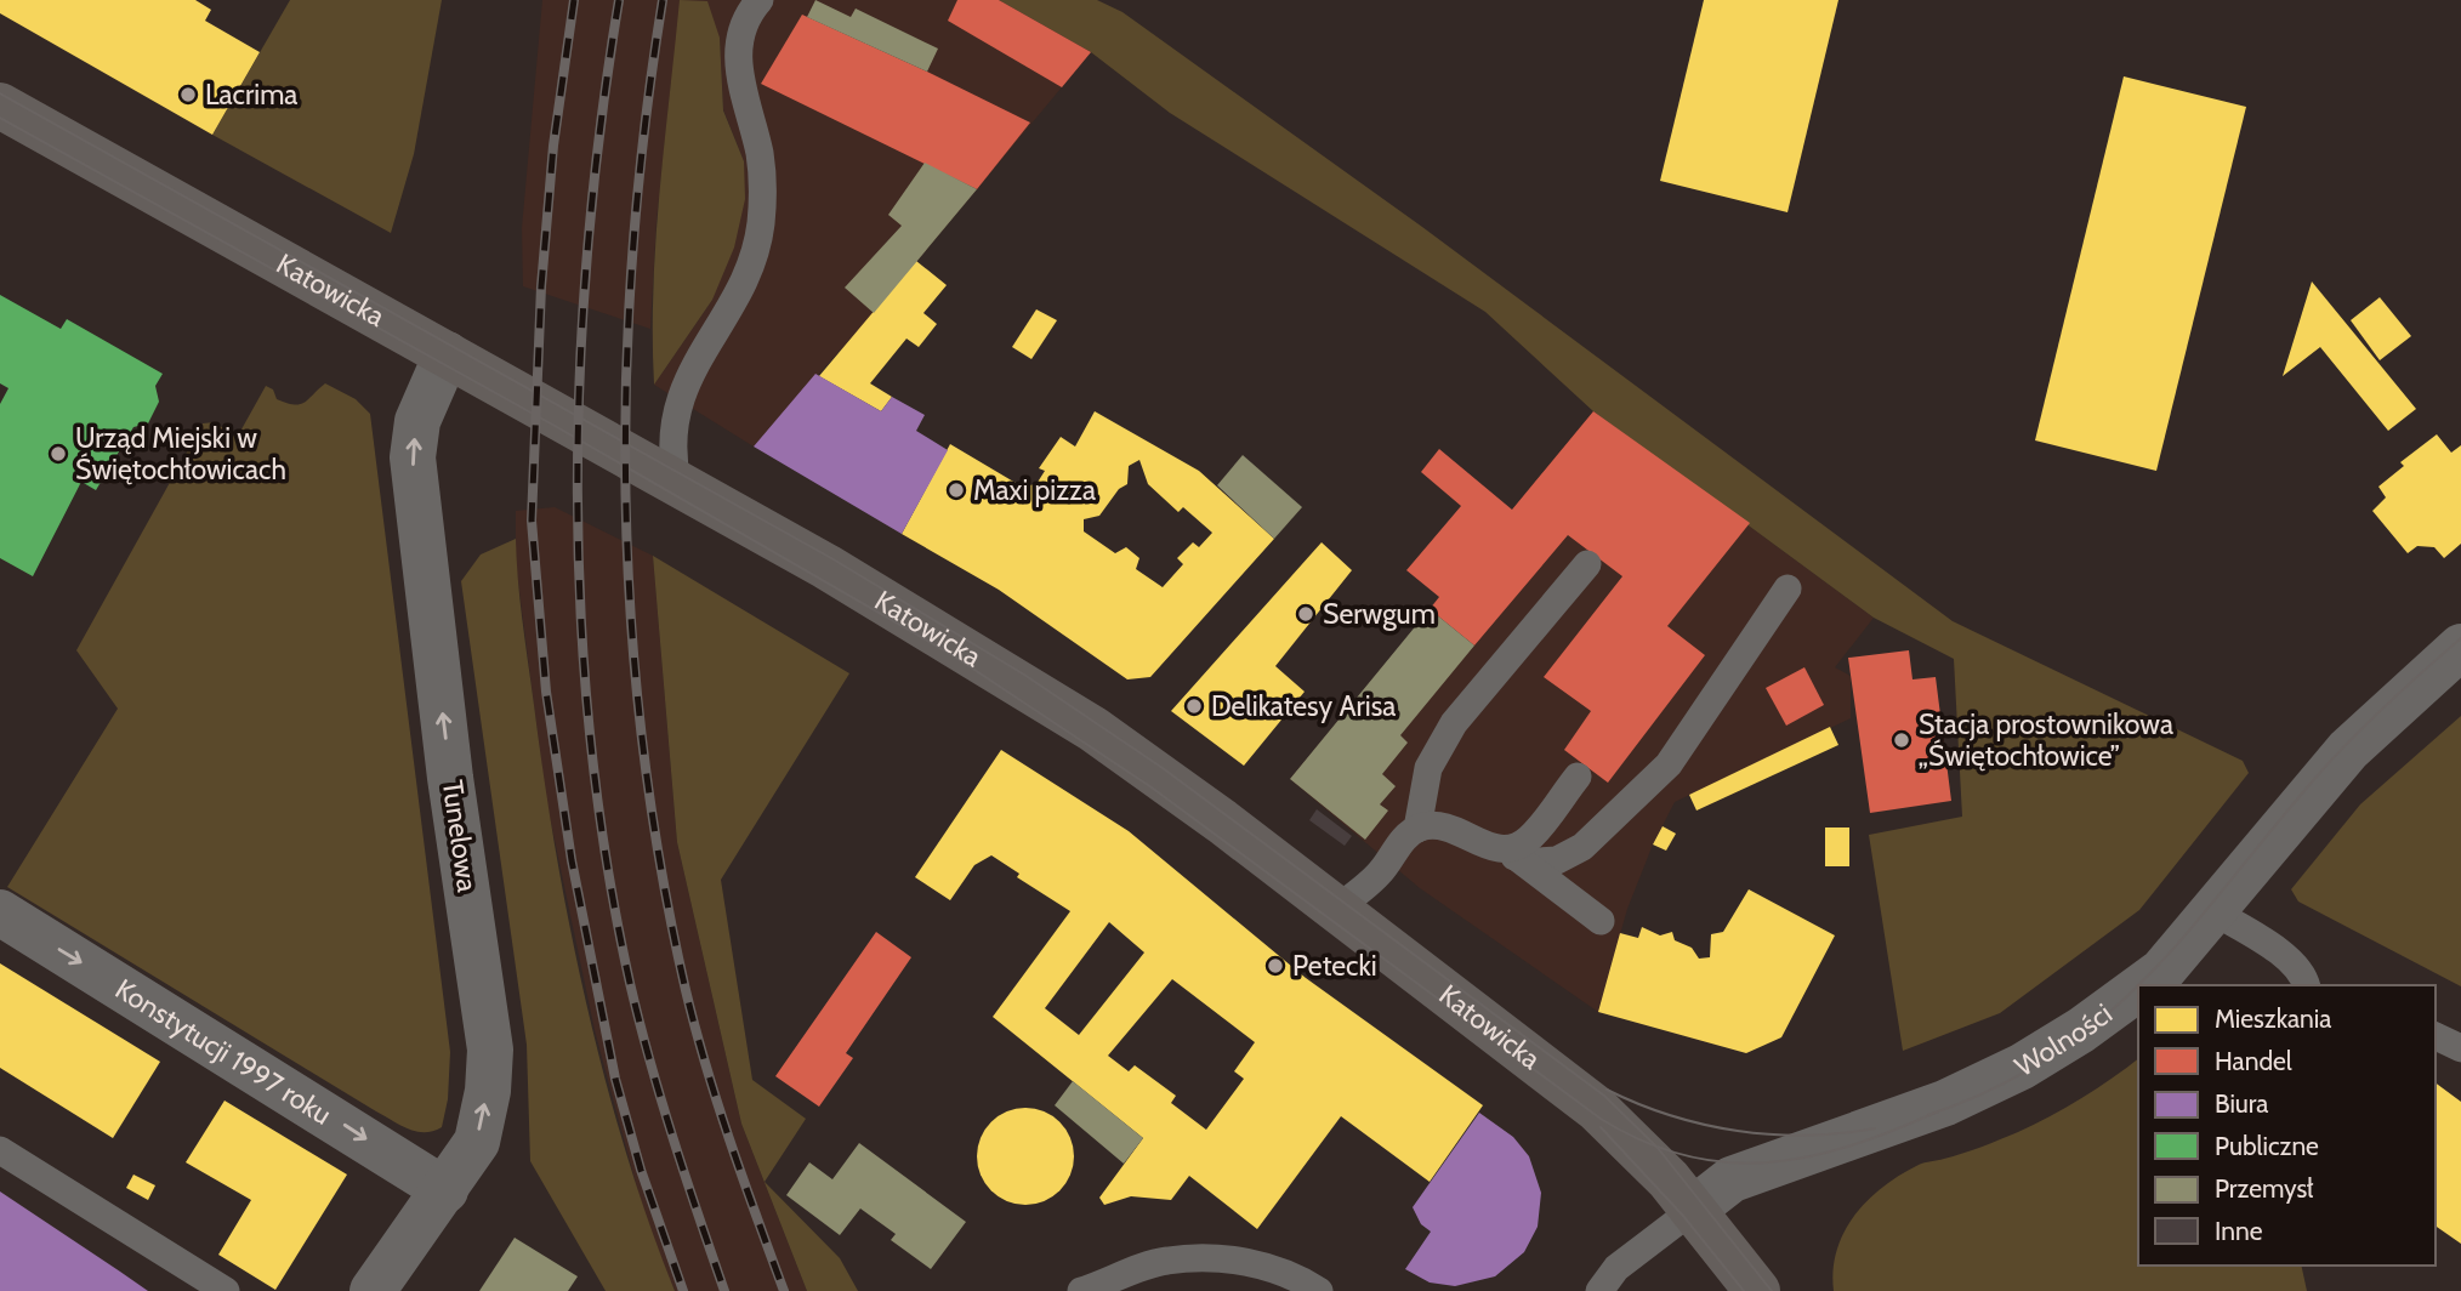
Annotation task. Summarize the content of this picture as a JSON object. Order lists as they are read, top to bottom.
{
  "streets": {
    "street": [
      "Katowicka",
      "Tunelowa",
      "Wolności",
      "Konstytucji 1997 roku"
    ]
  },
  "crossings": [
    ["Katowicka", "Tunelowa"],
    ["Katowicka", "Wolności"],
    ["Tunelowa", "Konstytucji 1997 roku"]
  ],
  "one_way": ["Tunelowa", "Konstytucji 1997 roku"],
  "places": [
    "Lacrima",
    "Urząd Miejski w Świętochłowicach",
    "Maxi pizza",
    "Serwgum",
    "Delikatesy Arisa",
    "Stacja prostownikowa „Świętochłowice”",
    "Petecki"
  ],
  "legend": [
    "Mieszkania",
    "Handel",
    "Biura",
    "Publiczne",
    "Przemysł",
    "Inne"
  ]
}
